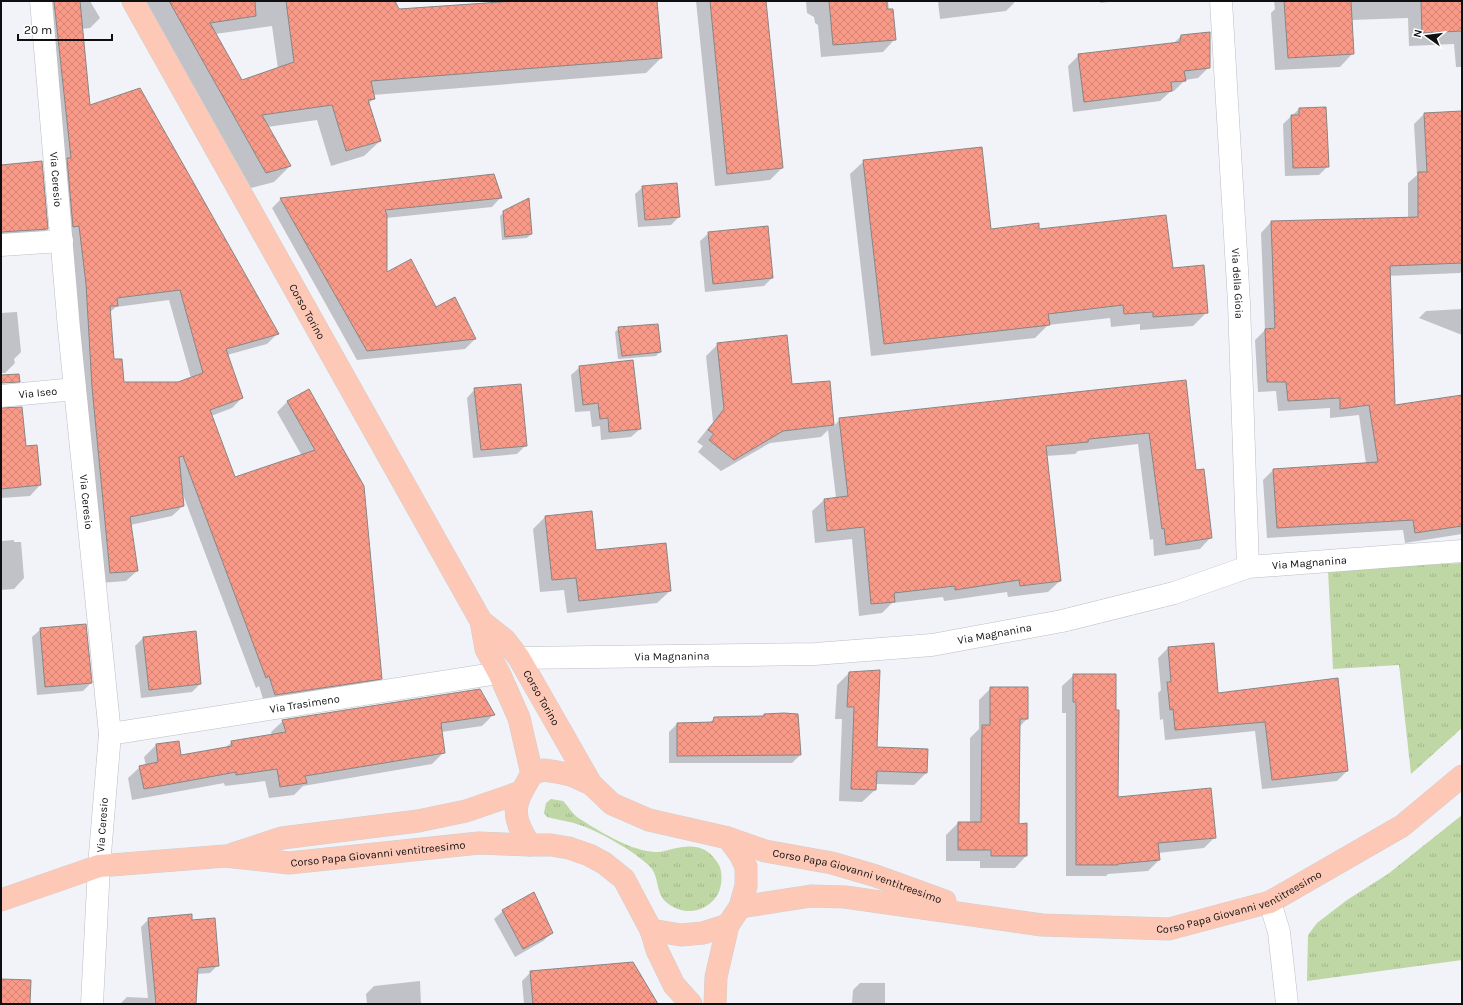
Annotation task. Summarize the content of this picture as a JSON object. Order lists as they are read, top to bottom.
{
  "streets": {
    "main road": ["Corso Torino", "Corso Papa Giovanni ventitreesimo"],
    "street": [
      "Via Ceresio",
      "Via della Gioia",
      "Via Iseo",
      "Via Magnanina",
      "Via Trasimeno"
    ]
  },
  "crossings": [
    ["Via Ceresio", "Via Iseo"],
    ["Via Ceresio", "Via Trasimeno"],
    ["Via Ceresio", "Corso Papa Giovanni ventitreesimo"],
    ["Via della Gioia", "Via Magnanina"],
    ["Corso Torino", "Via Magnanina"],
    ["Corso Torino", "Via Trasimeno"],
    ["Corso Torino", "Corso Papa Giovanni ventitreesimo"]
  ],
  "scale_bar": "20 m",
  "north": "left"
}
